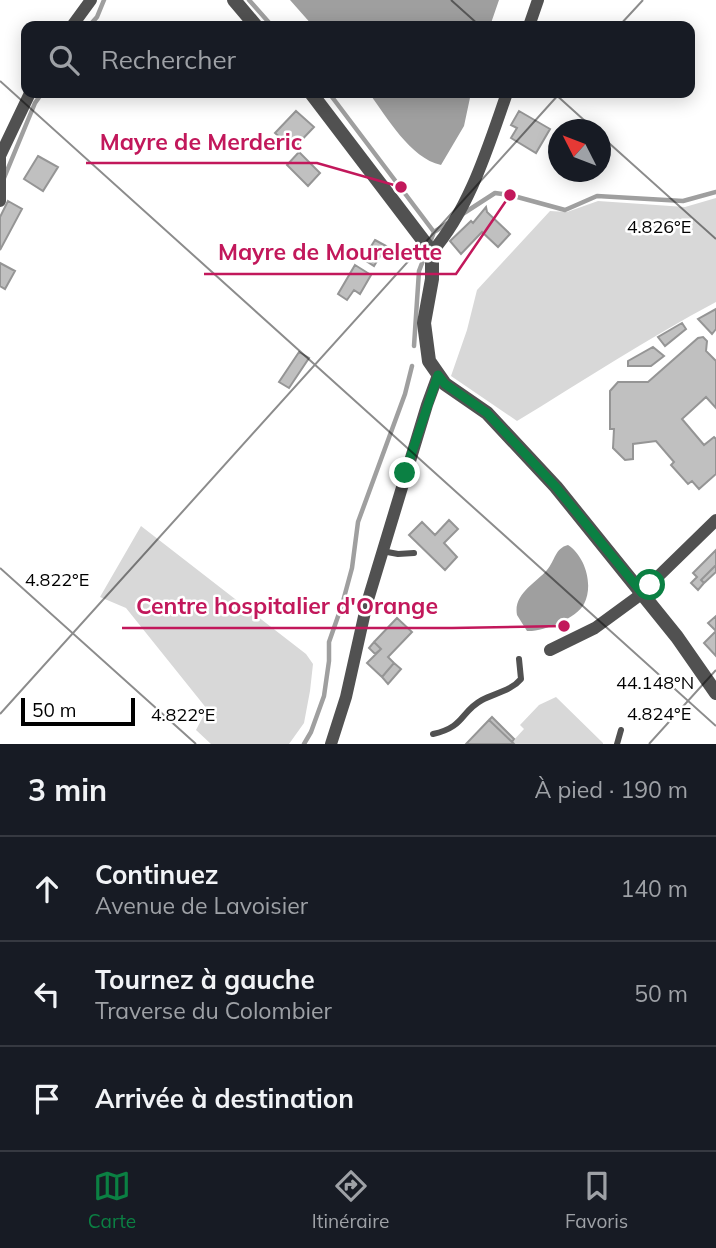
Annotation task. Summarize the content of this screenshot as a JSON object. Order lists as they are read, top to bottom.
{
  "places": ["Mayre de Merderic", "Mayre de Mourelette", "Centre hospitalier d'Orange"],
  "scale_bar": "50 m",
  "north": "top left",
  "page": {
    "search": "Rechercher",
    "scale": "50 m",
    "heading": ["3 min", "À pied · 190 m"],
    "list": [
      ["Continuez", "Avenue de Lavoisier", "140 m"],
      ["Tournez à gauche", "Traverse du Colombier", "50 m"],
      "Arrivée à destination"
    ],
    "nav": ["Carte", "Itinéraire", "Favoris"]
  },
  "coordinates": [
    "4.826°E",
    "4.822°E",
    "44.148°N",
    "4.824°E"
  ]
}
